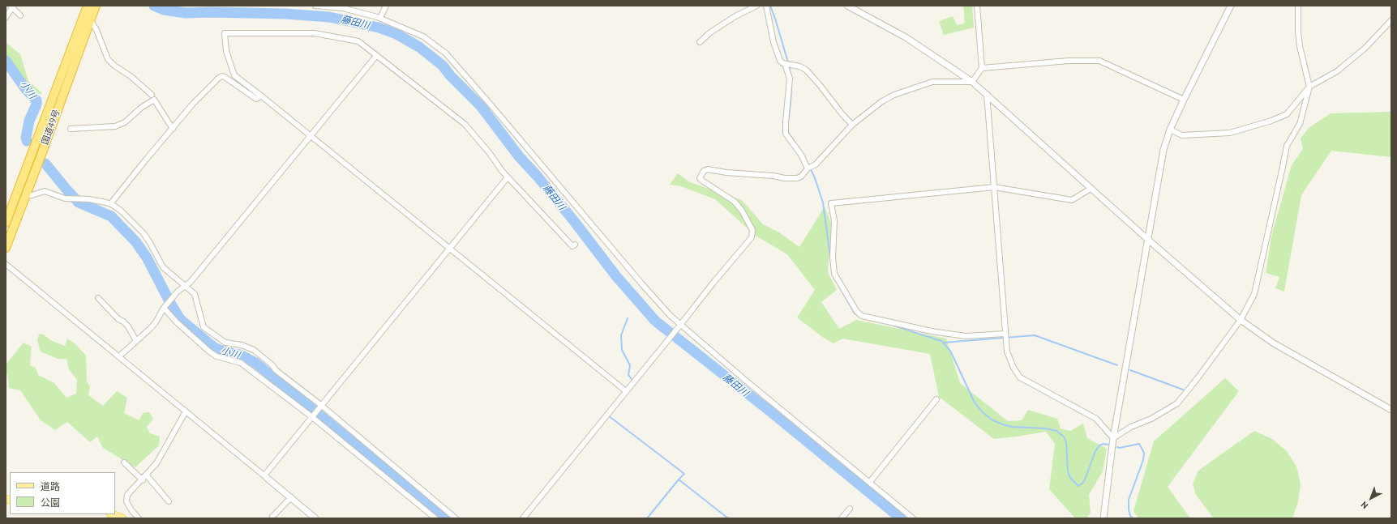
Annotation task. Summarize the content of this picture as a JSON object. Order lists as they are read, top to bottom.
{
  "streets": {
    "highway": ["国道49号"]
  },
  "water": ["藤田川", "小川"],
  "legend": ["道路", "公園"],
  "north": "bottom left"
}
